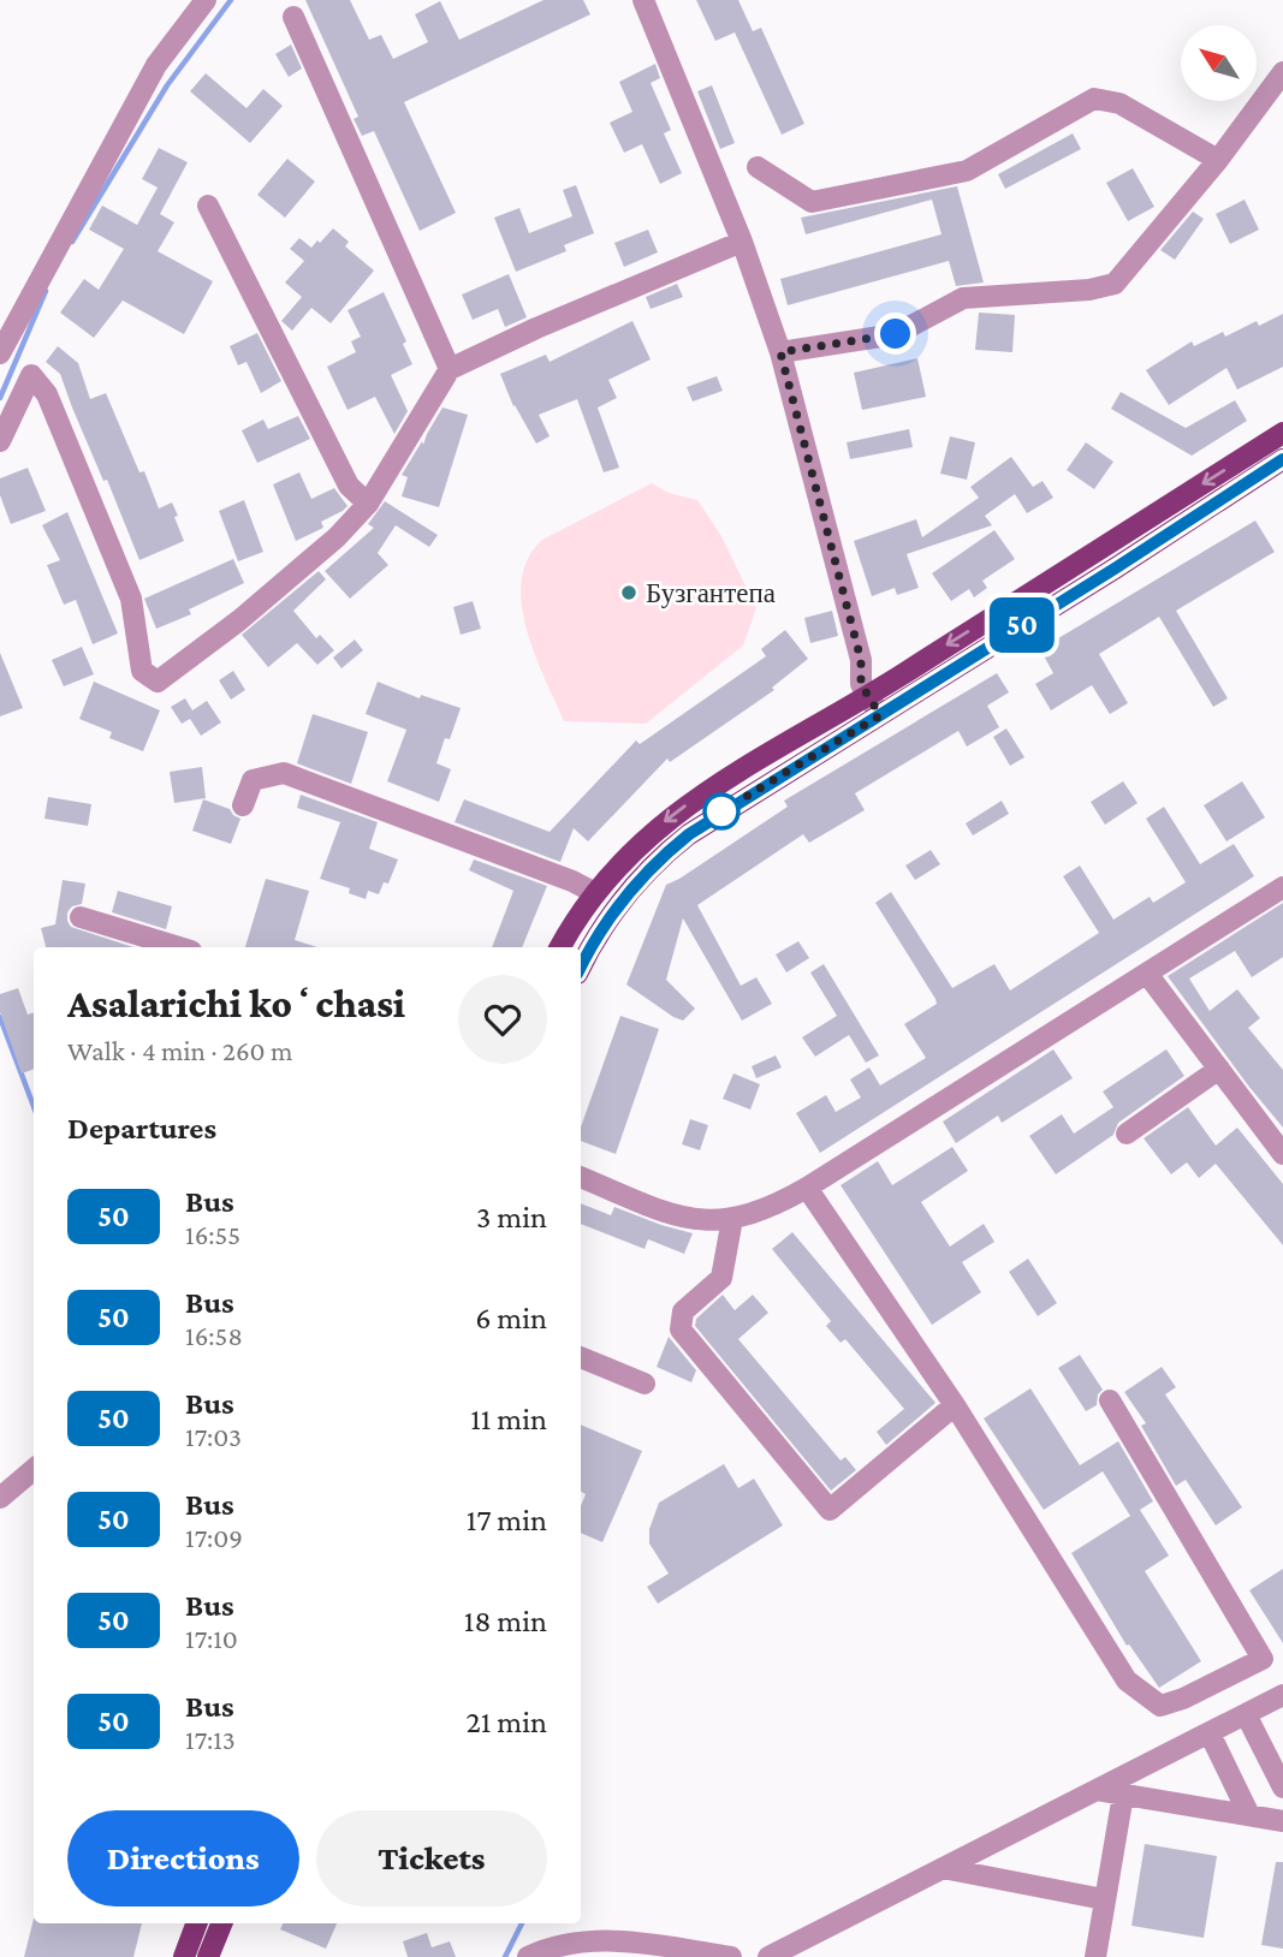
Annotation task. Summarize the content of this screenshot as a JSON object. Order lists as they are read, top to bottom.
{
  "places": ["Бузгантепа"],
  "lines": ["bus line 50"],
  "north": "top left",
  "page": {
    "on_map": "50",
    "heading": [
      ["Asalarichi koʻchasi", "Walk · 4 min · 260 m"],
      "Departures"
    ],
    "list": [
      {
        "mark": "50",
        "name": "Bus",
        "note": "16:55",
        "value": "3 min"
      },
      {
        "mark": "50",
        "name": "Bus",
        "note": "16:58",
        "value": "6 min"
      },
      {
        "mark": "50",
        "name": "Bus",
        "note": "17:03",
        "value": "11 min"
      },
      {
        "mark": "50",
        "name": "Bus",
        "note": "17:09",
        "value": "17 min"
      },
      {
        "mark": "50",
        "name": "Bus",
        "note": "17:10",
        "value": "18 min"
      },
      {
        "mark": "50",
        "name": "Bus",
        "note": "17:13",
        "value": "21 min"
      }
    ],
    "buttons": ["Directions", "Tickets"]
  }
}
